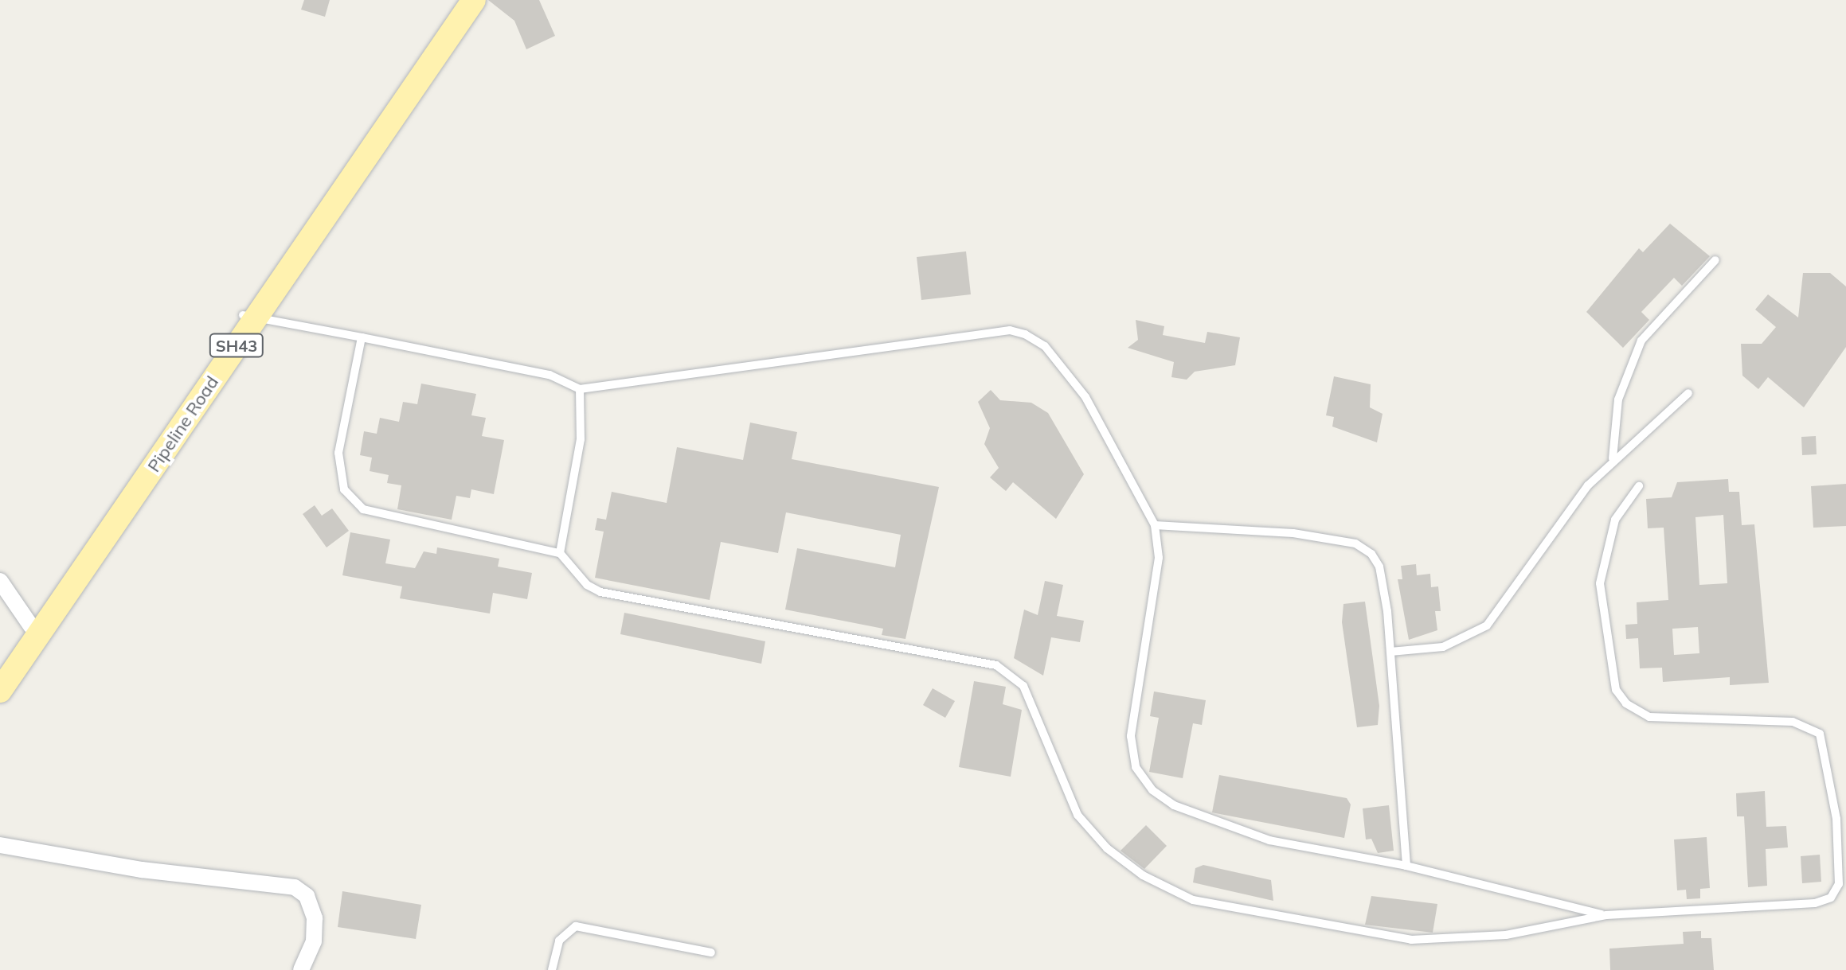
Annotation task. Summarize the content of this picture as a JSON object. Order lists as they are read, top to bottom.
{
  "streets": {
    "main road": ["SH43", "Pipeline Road"]
  }
}
